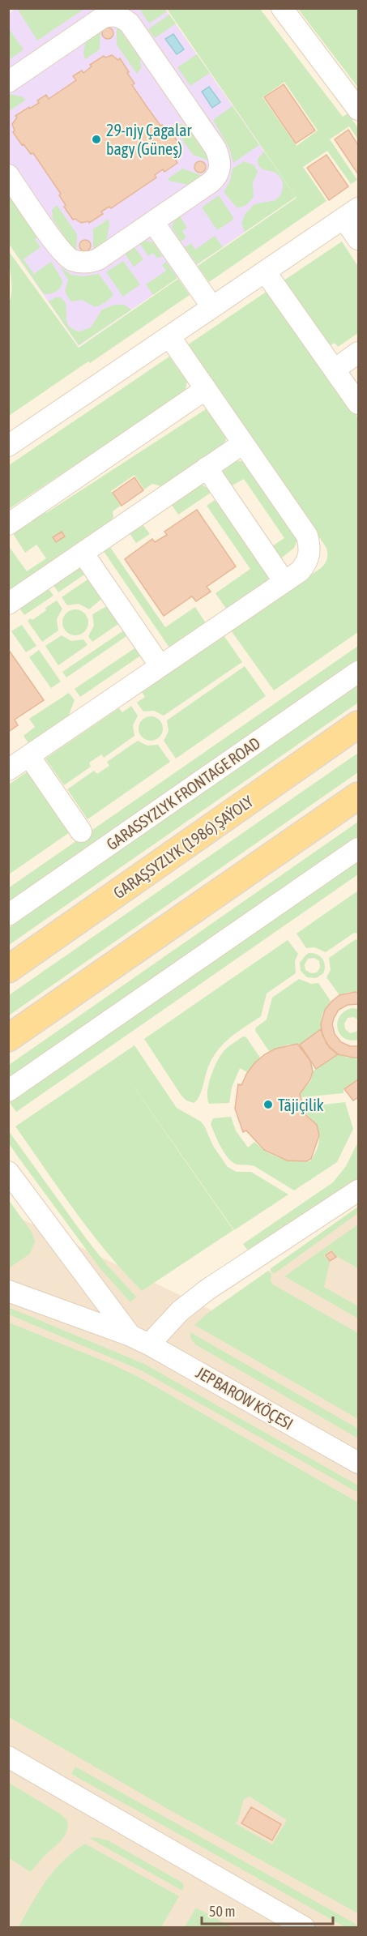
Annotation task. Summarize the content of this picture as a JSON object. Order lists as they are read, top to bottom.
{
  "streets": {
    "main road": ["GARAŞSYZLYK (1986) ŞAÝOLY"],
    "street": ["GARASSYZLYK FRONTAGE ROAD", "JEPBAROW KÖÇESI"]
  },
  "places": ["29-njy Çagalar bagy (Güneş)", "Täjiçilik"],
  "scale_bar": "50 m"
}
